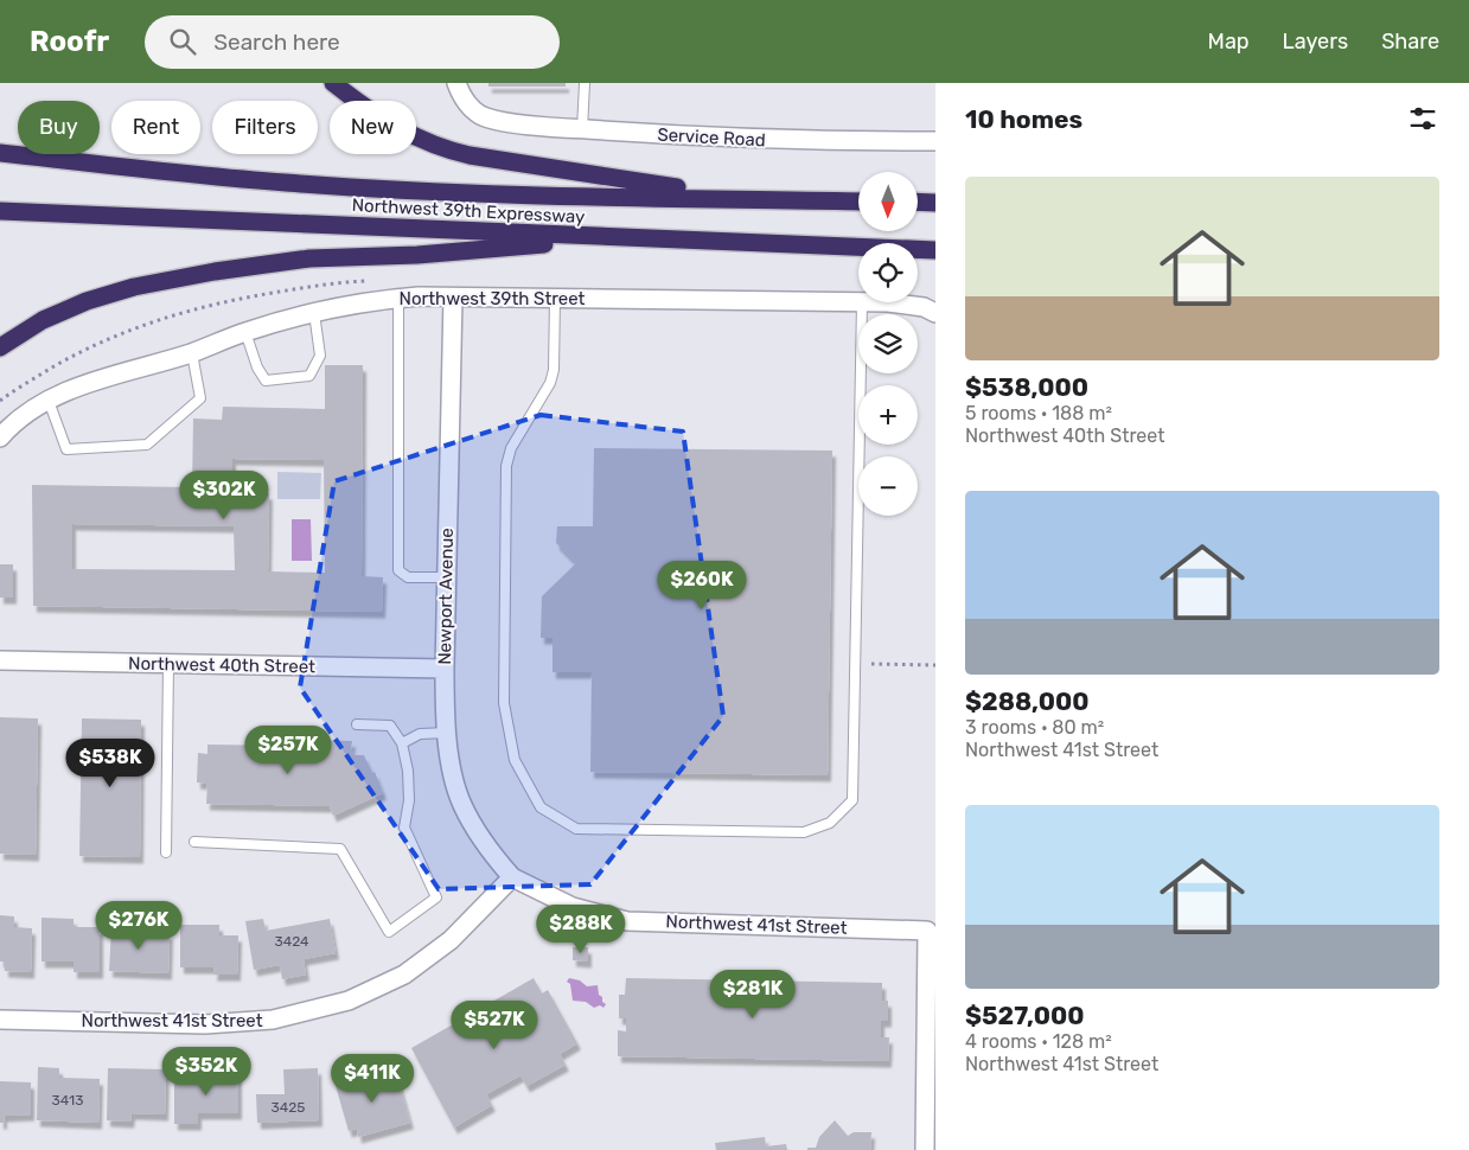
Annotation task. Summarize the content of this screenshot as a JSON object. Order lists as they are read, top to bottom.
{
  "streets": {
    "highway": ["Northwest 39th Expressway"],
    "street": [
      "Service Road",
      "Northwest 39th Street",
      "Newport Avenue",
      "Northwest 40th Street",
      "Northwest 41st Street"
    ]
  },
  "crossings": [
    ["Northwest 39th Street", "Newport Avenue"],
    ["Newport Avenue", "Northwest 40th Street"],
    ["Newport Avenue", "Northwest 41st Street"]
  ],
  "house_numbers": ["3424", "3413", "3425"],
  "north": "bottom",
  "page": {
    "header": "Roofr",
    "search": "Search here",
    "nav": ["Map", "Layers", "Share"],
    "heading": "10 homes",
    "chip": [
      "Buy",
      "Rent",
      "Filters",
      "New"
    ],
    "list": [
      {
        "name": "$538,000",
        "note": "5 rooms · 188 m² · Northwest 40th Street"
      },
      {
        "name": "$288,000",
        "note": "3 rooms · 80 m² · Northwest 41st Street"
      },
      {
        "name": "$527,000",
        "note": "4 rooms · 128 m² · Northwest 41st Street"
      }
    ],
    "map_buttons": ["+", "−"],
    "price": [
      "$302K",
      "$260K",
      "$257K",
      "$538K",
      "$276K",
      "$288K",
      "$281K",
      "$527K",
      "$352K",
      "$411K"
    ]
  }
}
